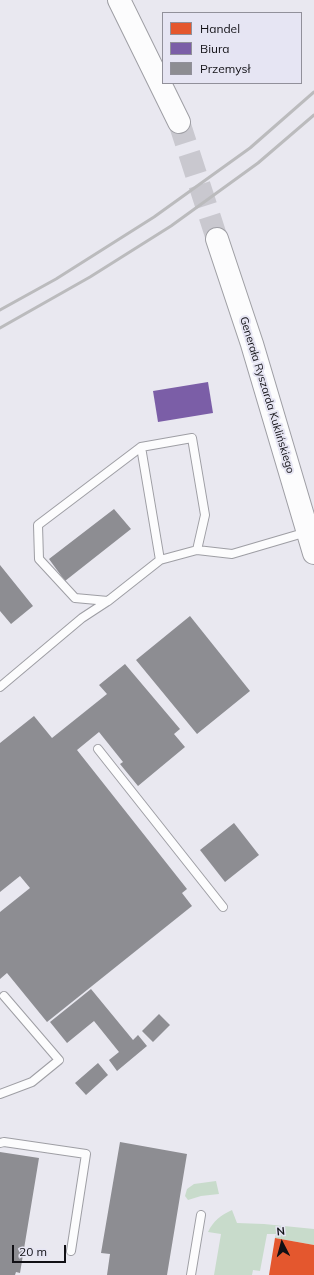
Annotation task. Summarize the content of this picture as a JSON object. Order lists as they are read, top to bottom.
{
  "streets": {
    "main road": ["Generała Ryszarda Kuklińskiego"]
  },
  "legend": ["Handel", "Biura", "Przemysł"],
  "scale_bar": "20 m",
  "north": "top"
}
